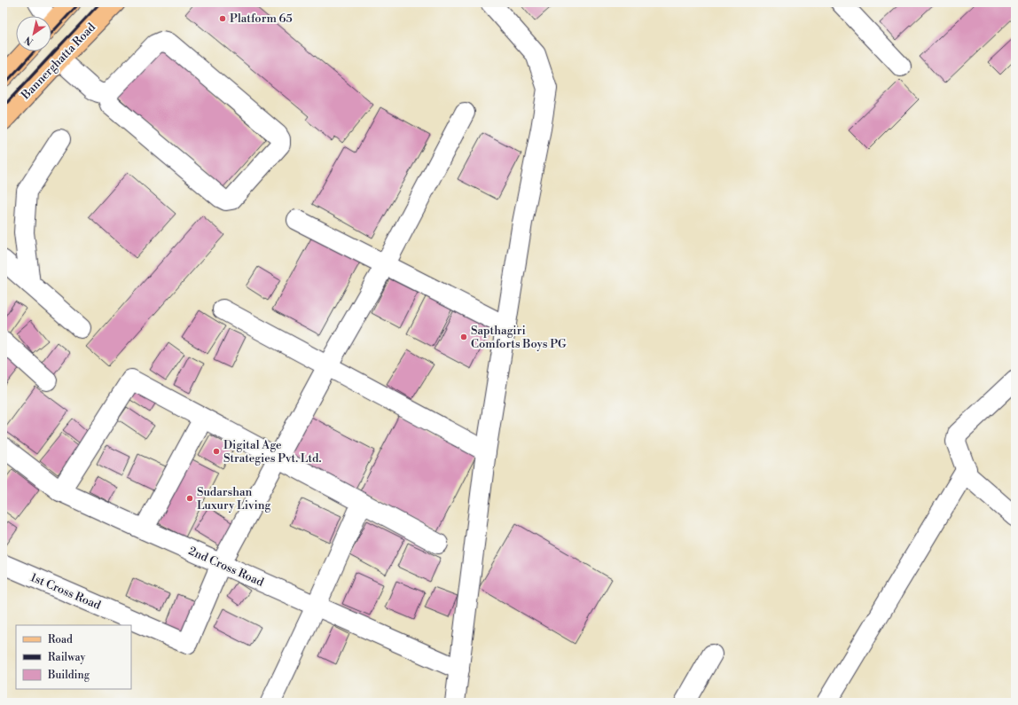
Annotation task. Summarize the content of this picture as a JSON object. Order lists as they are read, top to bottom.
{
  "streets": {
    "main road": ["Bannerghatta Road"],
    "street": ["2nd Cross Road", "1st Cross Road"]
  },
  "crossings": [
    ["2nd Cross Road", "1st Cross Road"]
  ],
  "places": [
    "Platform 65",
    "Sapthagiri Comforts Boys PG",
    "Digital Age Strategies Pvt. Ltd.",
    "Sudarshan Luxury Living"
  ],
  "legend": ["Road", "Railway", "Building"],
  "north": "bottom left"
}
